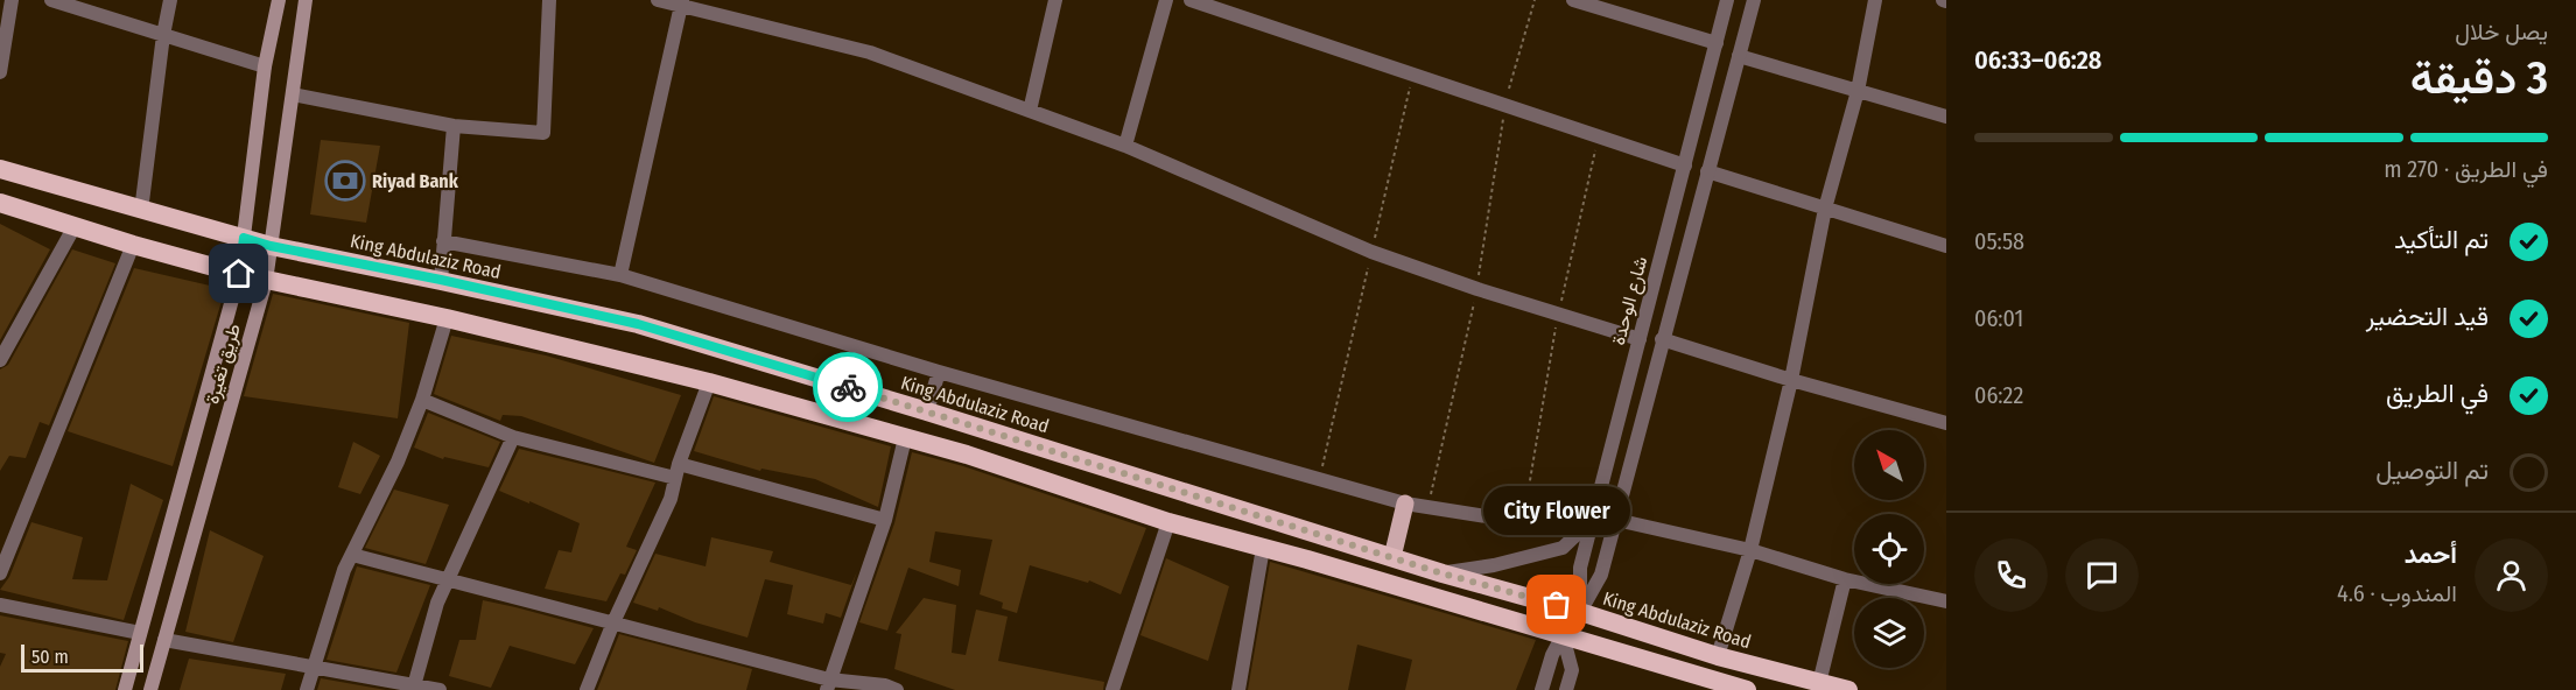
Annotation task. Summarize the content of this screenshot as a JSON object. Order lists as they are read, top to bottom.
{
  "streets": {
    "highway": ["King Abdulaziz Road"],
    "main road": ["طريق تغيرة"],
    "street": ["شارع الوحدة"]
  },
  "crossings": [
    ["King Abdulaziz Road", "شارع الوحدة"],
    ["King Abdulaziz Road", "طريق تغيرة"]
  ],
  "places": {
    "bank": ["Riyad Bank"],
    "other": ["City Flower"]
  },
  "scale_bar": "50 m",
  "north": "top left",
  "page": {
    "heading": ["3 دقيقة", "يصل خلال", "06:28–06:33"],
    "panel": ["أحمد", "المندوب · 4.6"],
    "bar": "في الطريق · 270 m",
    "list": [
      ["تم التأكيد", "05:58"],
      ["قيد التحضير", "06:01"],
      ["في الطريق", "06:22"],
      "تم التوصيل"
    ],
    "bubble": "City Flower",
    "scale": "50 m"
  }
}
